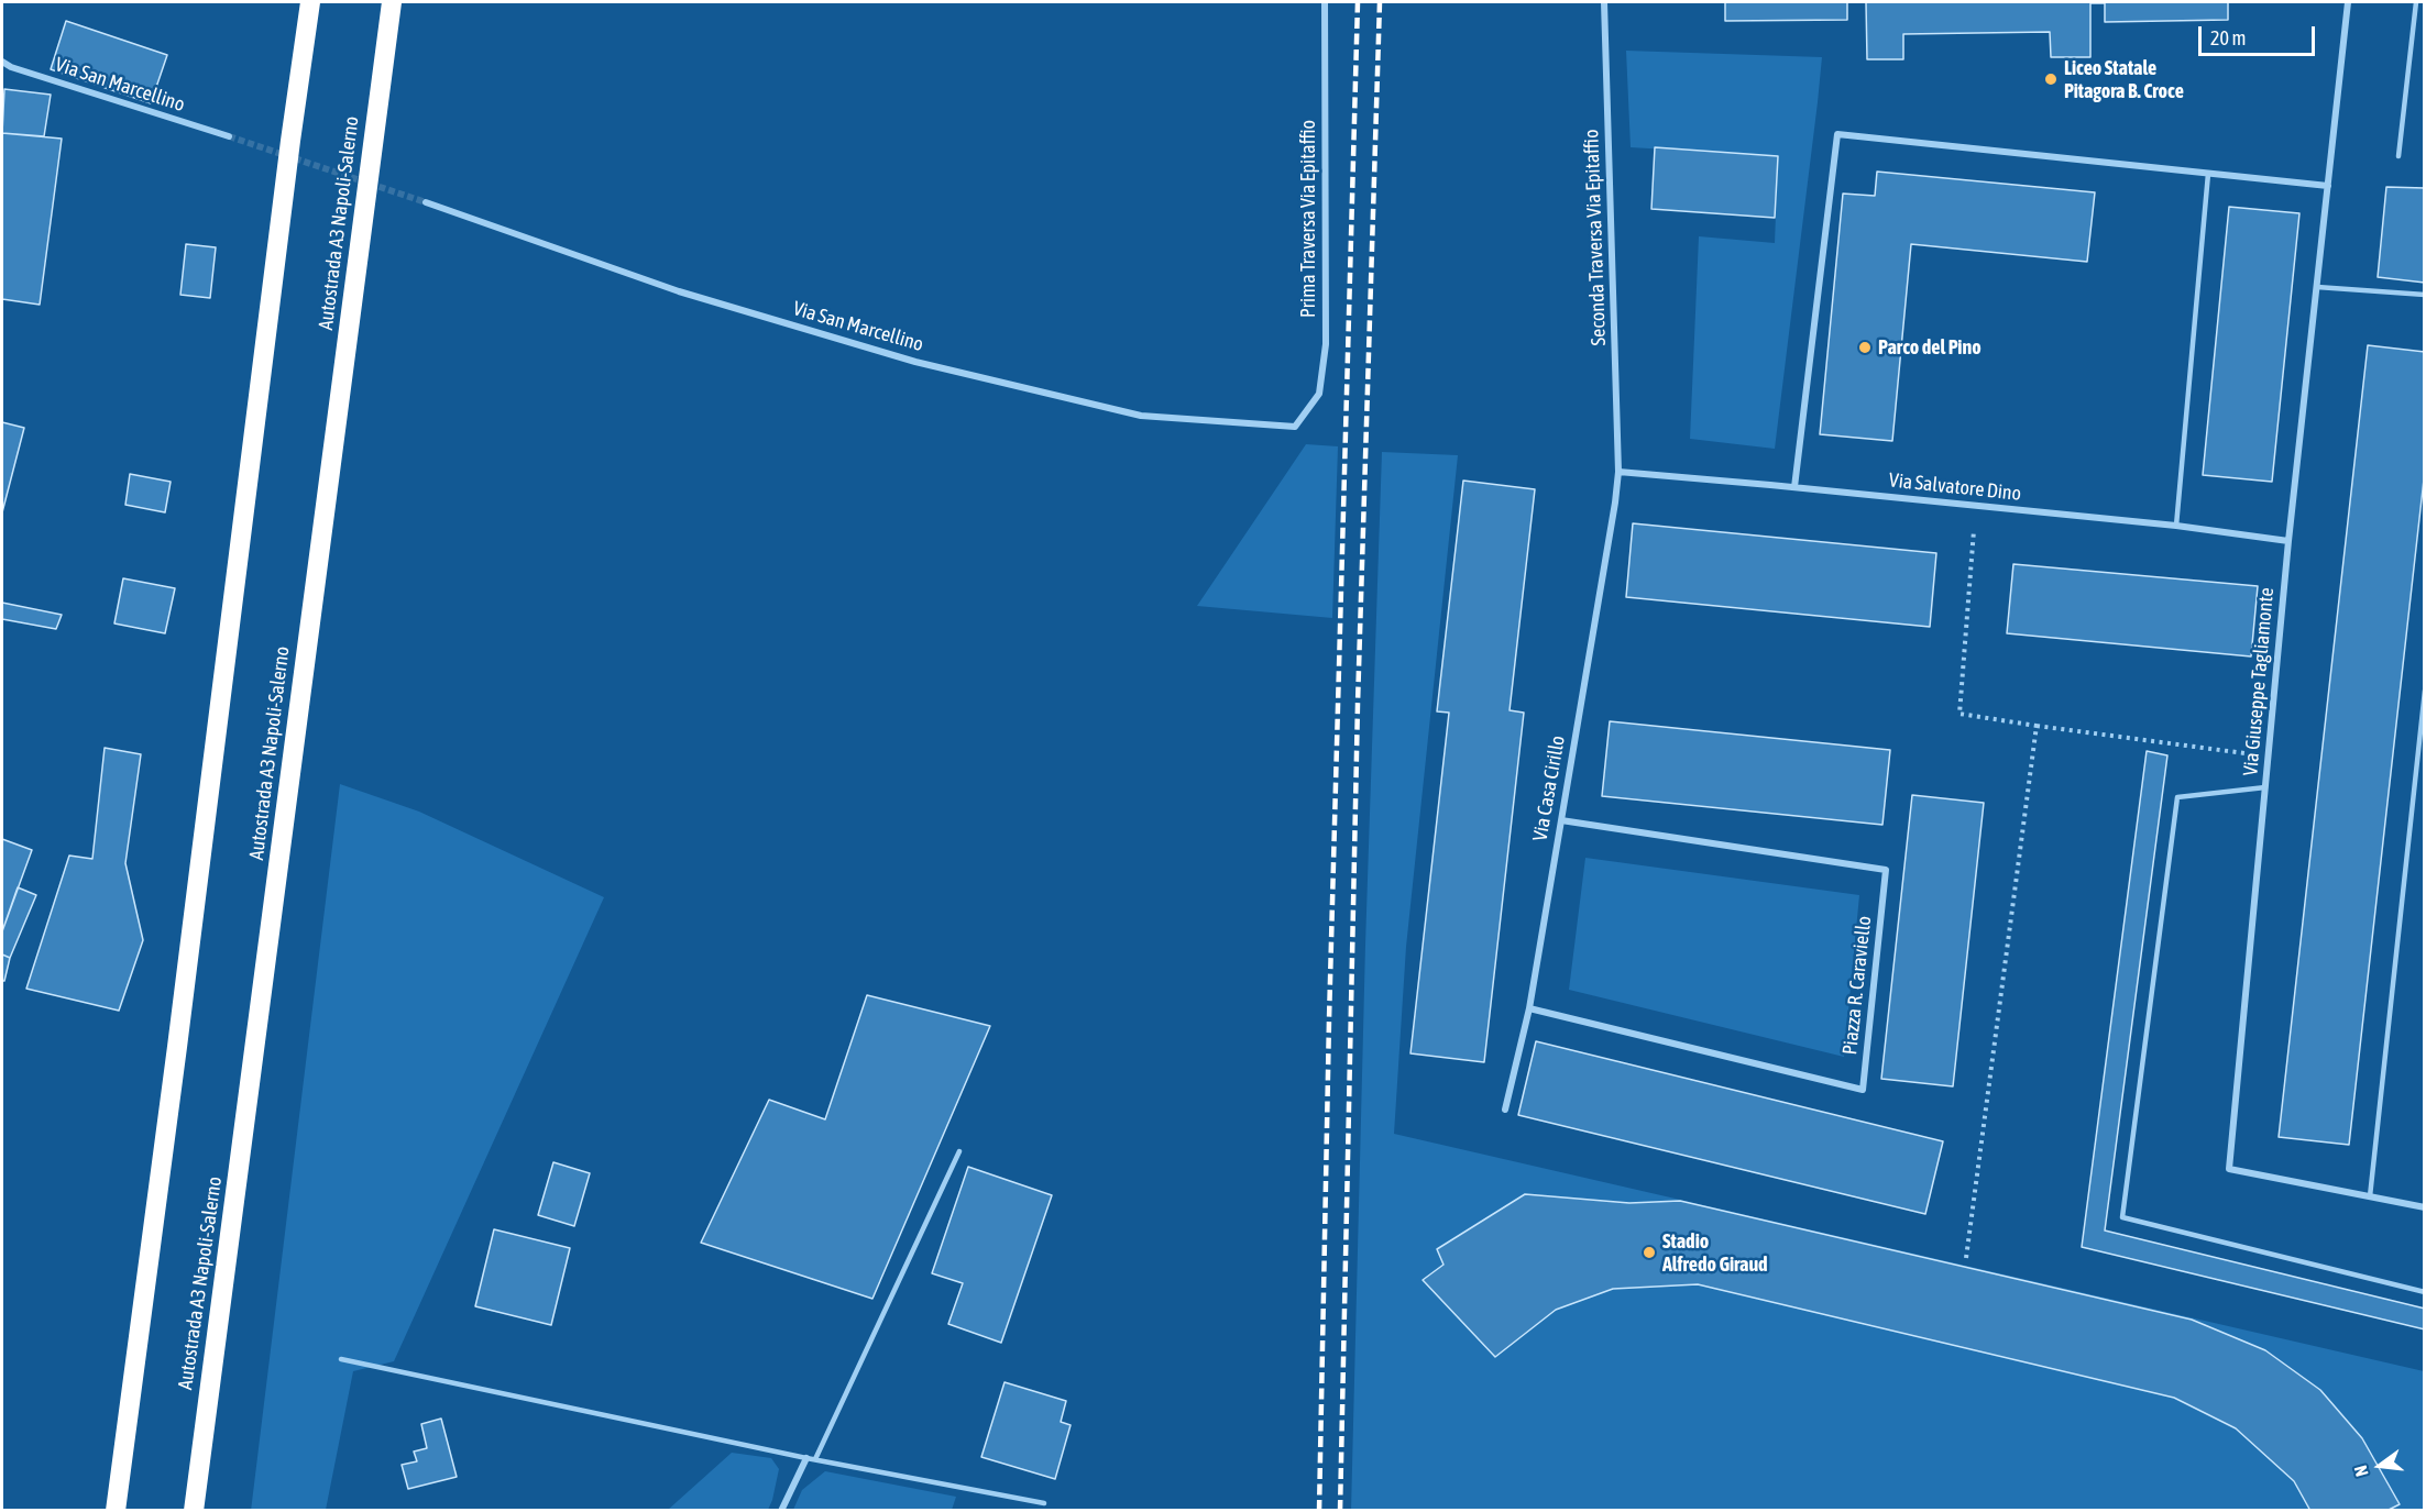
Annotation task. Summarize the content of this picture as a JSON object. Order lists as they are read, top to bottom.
{
  "streets": {
    "highway": ["Autostrada A3 Napoli-Salerno"],
    "street": [
      "Via San Marcellino",
      "Prima Traversa Via Epitaffio",
      "Seconda Traversa Via Epitaffio",
      "Via Salvatore Dino",
      "Via Giuseppe Tagliamonte",
      "Via Casa Cirillo",
      "Piazza R. Caraviello"
    ]
  },
  "crossings": [
    ["Via San Marcellino", "Prima Traversa Via Epitaffio"],
    ["Seconda Traversa Via Epitaffio", "Via Salvatore Dino"],
    ["Seconda Traversa Via Epitaffio", "Via Casa Cirillo"],
    ["Via Salvatore Dino", "Via Giuseppe Tagliamonte"],
    ["Via Salvatore Dino", "Via Casa Cirillo"],
    ["Via Casa Cirillo", "Piazza R. Caraviello"]
  ],
  "places": ["Liceo Statale Pitagora B. Croce", "Parco del Pino", "Stadio Alfredo Giraud"],
  "scale_bar": "20 m",
  "north": "left"
}
